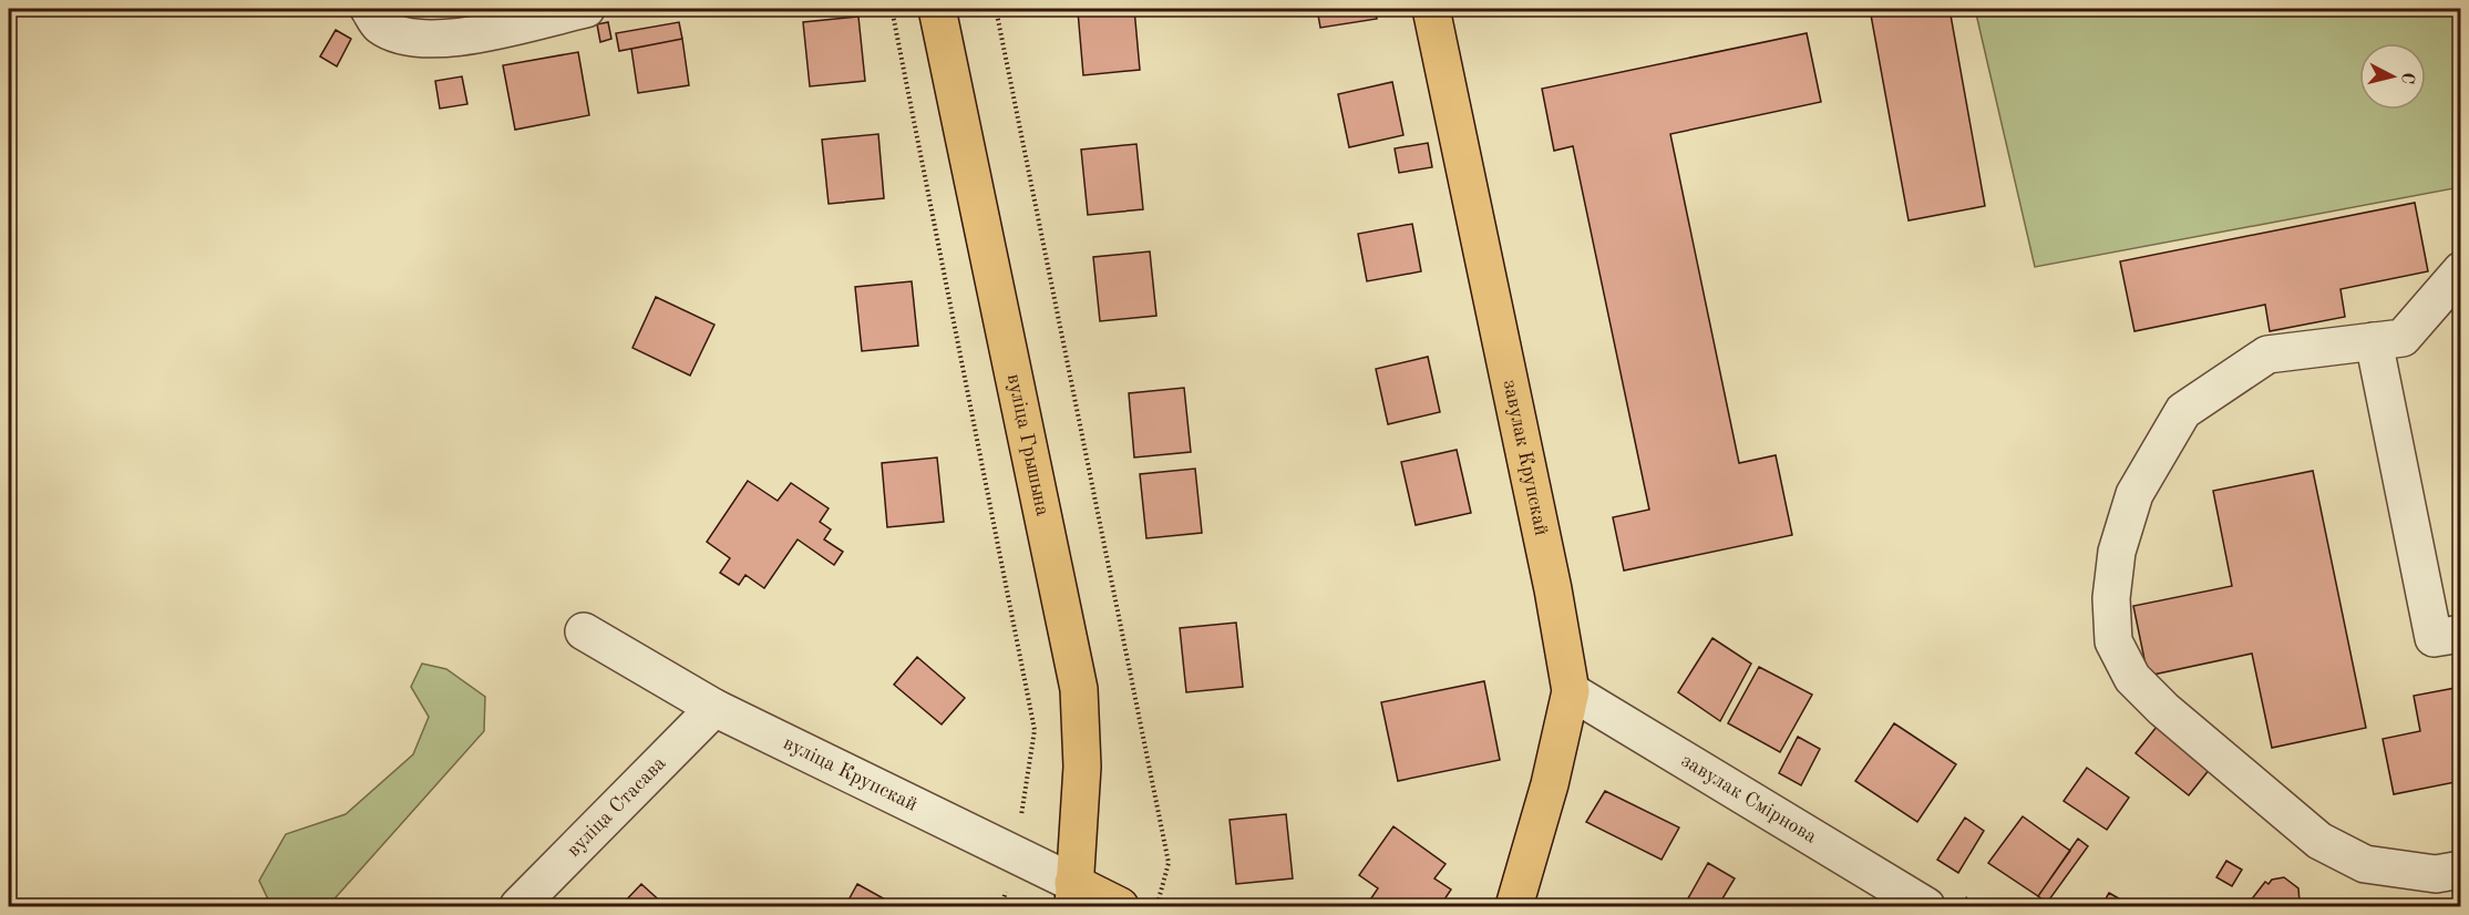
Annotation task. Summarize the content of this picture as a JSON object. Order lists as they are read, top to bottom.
{
  "streets": {
    "main road": ["вуліца Грышына", "завулак Крупскай", "вуліца Крупскай"],
    "street": ["завулак Смірнова", "вуліца Стасава"]
  },
  "crossings": [
    ["вуліца Грышына", "вуліца Крупскай"],
    ["завулак Крупскай", "завулак Смірнова"],
    ["вуліца Крупскай", "вуліца Стасава"]
  ],
  "north": "right"
}
